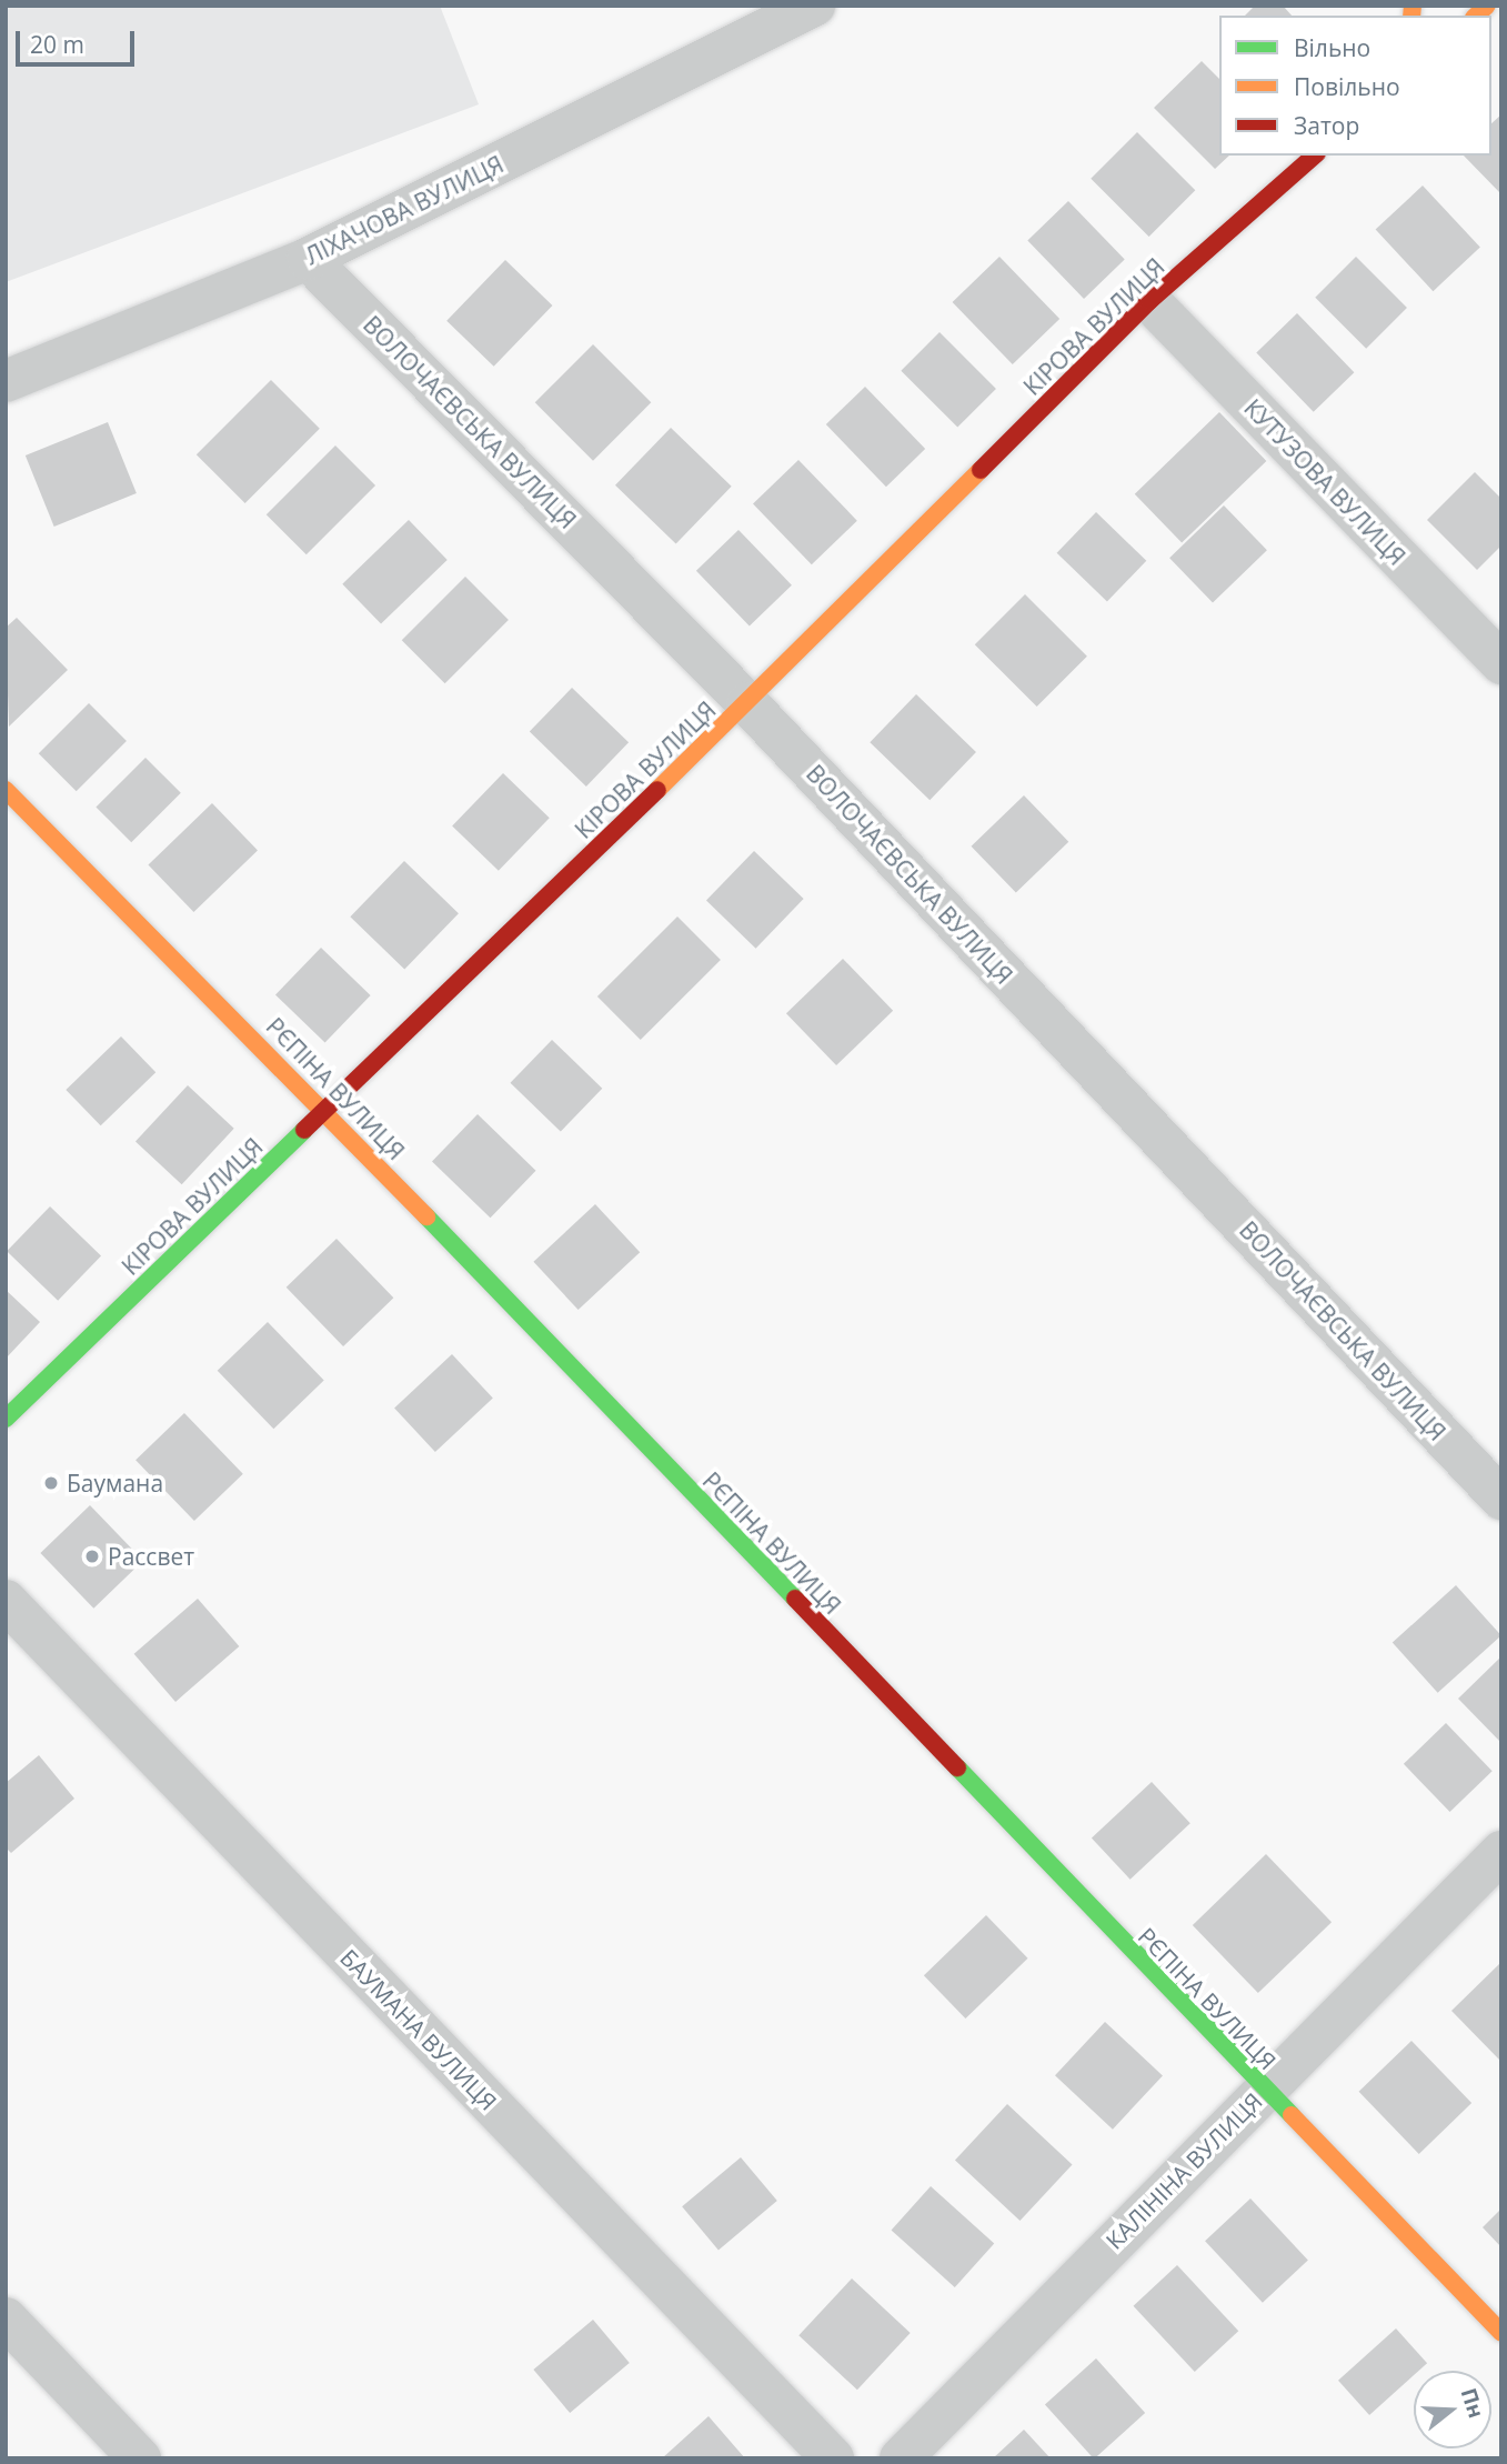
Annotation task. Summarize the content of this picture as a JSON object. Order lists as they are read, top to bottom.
{
  "streets": {
    "street": [
      "ЛІХАЧОВА ВУЛИЦЯ",
      "КІРОВА ВУЛИЦЯ",
      "ВОЛОЧАЄВСЬКА ВУЛИЦЯ",
      "КУТУЗОВА ВУЛИЦЯ",
      "РЄПІНА ВУЛИЦЯ",
      "БАУМАНА ВУЛИЦЯ",
      "КАЛІНІНА ВУЛИЦЯ"
    ]
  },
  "crossings": [
    ["ЛІХАЧОВА ВУЛИЦЯ", "ВОЛОЧАЄВСЬКА ВУЛИЦЯ"],
    ["КІРОВА ВУЛИЦЯ", "ВОЛОЧАЄВСЬКА ВУЛИЦЯ"],
    ["КІРОВА ВУЛИЦЯ", "КУТУЗОВА ВУЛИЦЯ"],
    ["КІРОВА ВУЛИЦЯ", "РЄПІНА ВУЛИЦЯ"],
    ["РЄПІНА ВУЛИЦЯ", "КАЛІНІНА ВУЛИЦЯ"]
  ],
  "places": ["Баумана", "Рассвет"],
  "legend": ["Вільно", "Повільно", "Затор"],
  "scale_bar": "20 m",
  "north": "right"
}
